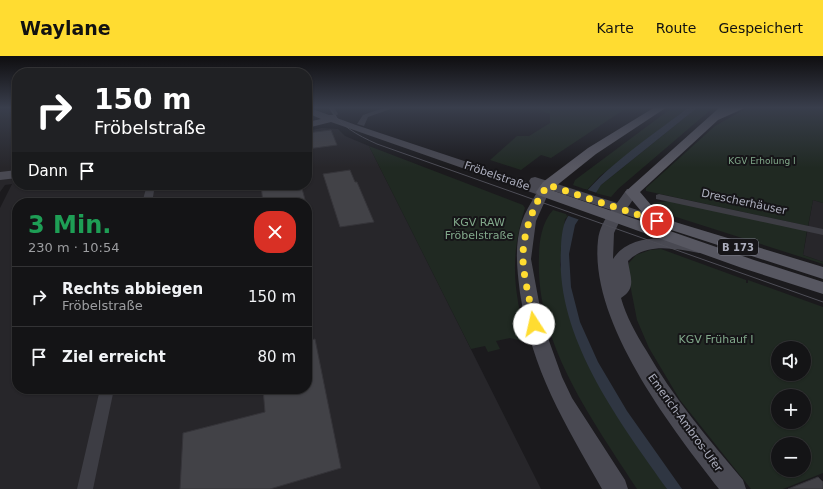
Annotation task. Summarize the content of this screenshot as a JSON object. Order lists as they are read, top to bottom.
{
  "streets": {
    "main road": ["Fröbelstraße", "B 173", "Emerich-Ambros-Ufer"],
    "street": ["Drescherhäuser"]
  },
  "crossings": [
    ["Fröbelstraße", "B 173"],
    ["Fröbelstraße", "Emerich-Ambros-Ufer"],
    ["B 173", "Emerich-Ambros-Ufer"]
  ],
  "parks": ["KGV Erholung I", "KGV RAW Fröbelstraße", "KGV Frühauf I"],
  "page": {
    "header": "Waylane",
    "nav": ["Karte", "Route", "Gespeichert"],
    "turn": ["150 m", "Fröbelstraße"],
    "then": "Dann",
    "heading": ["3 Min.", "230 m · 10:54"],
    "list": [
      {
        "name": "Rechts abbiegen",
        "note": "Fröbelstraße",
        "value": "150 m"
      },
      {
        "name": "Ziel erreicht",
        "value": "80 m"
      }
    ],
    "map_buttons": ["+", "−"]
  }
}
